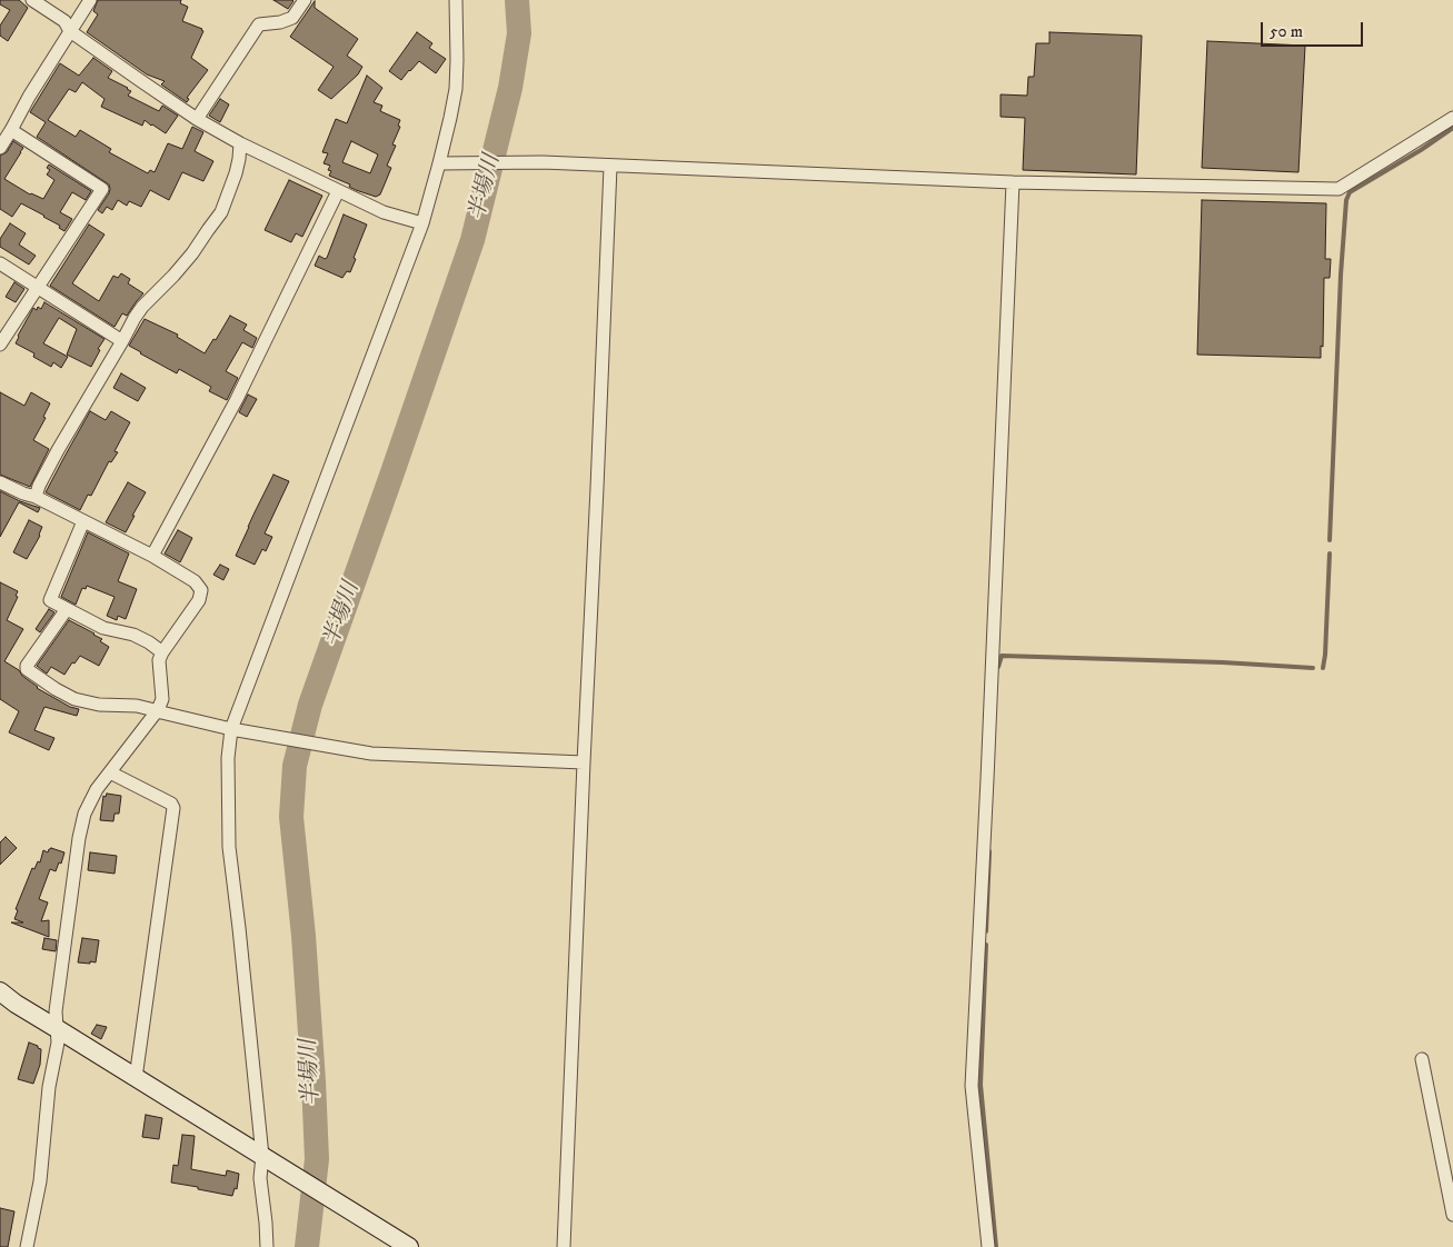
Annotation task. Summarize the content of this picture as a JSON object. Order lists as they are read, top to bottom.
{
  "water": ["半場川"],
  "scale_bar": "50 m"
}
